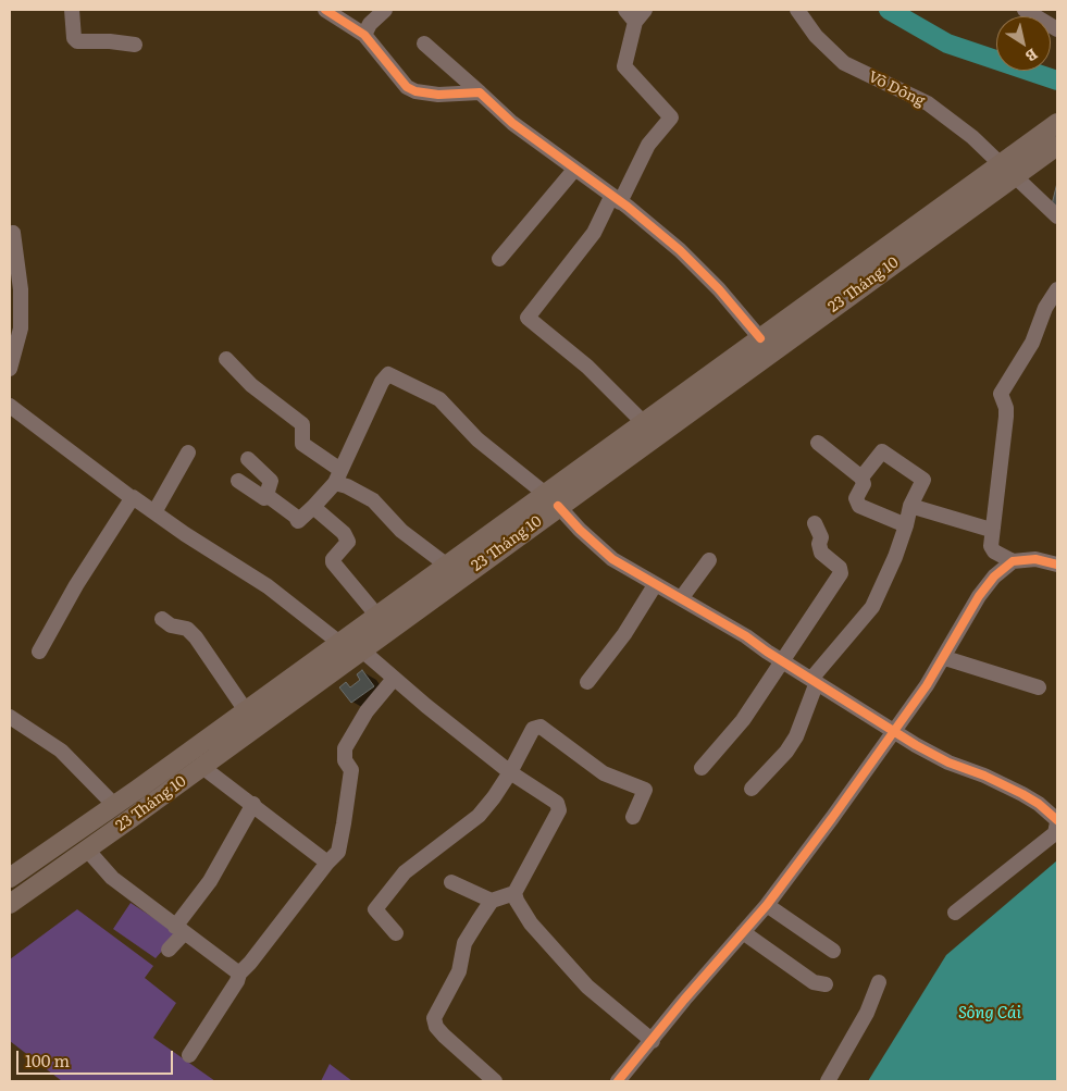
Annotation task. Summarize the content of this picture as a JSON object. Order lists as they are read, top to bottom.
{
  "streets": {
    "main road": ["23 Tháng 10"],
    "street": ["Võ Dõng"]
  },
  "crossings": [
    ["Võ Dõng", "23 Tháng 10"]
  ],
  "water": ["Sông Cái"],
  "scale_bar": "100 m",
  "north": "bottom right"
}
